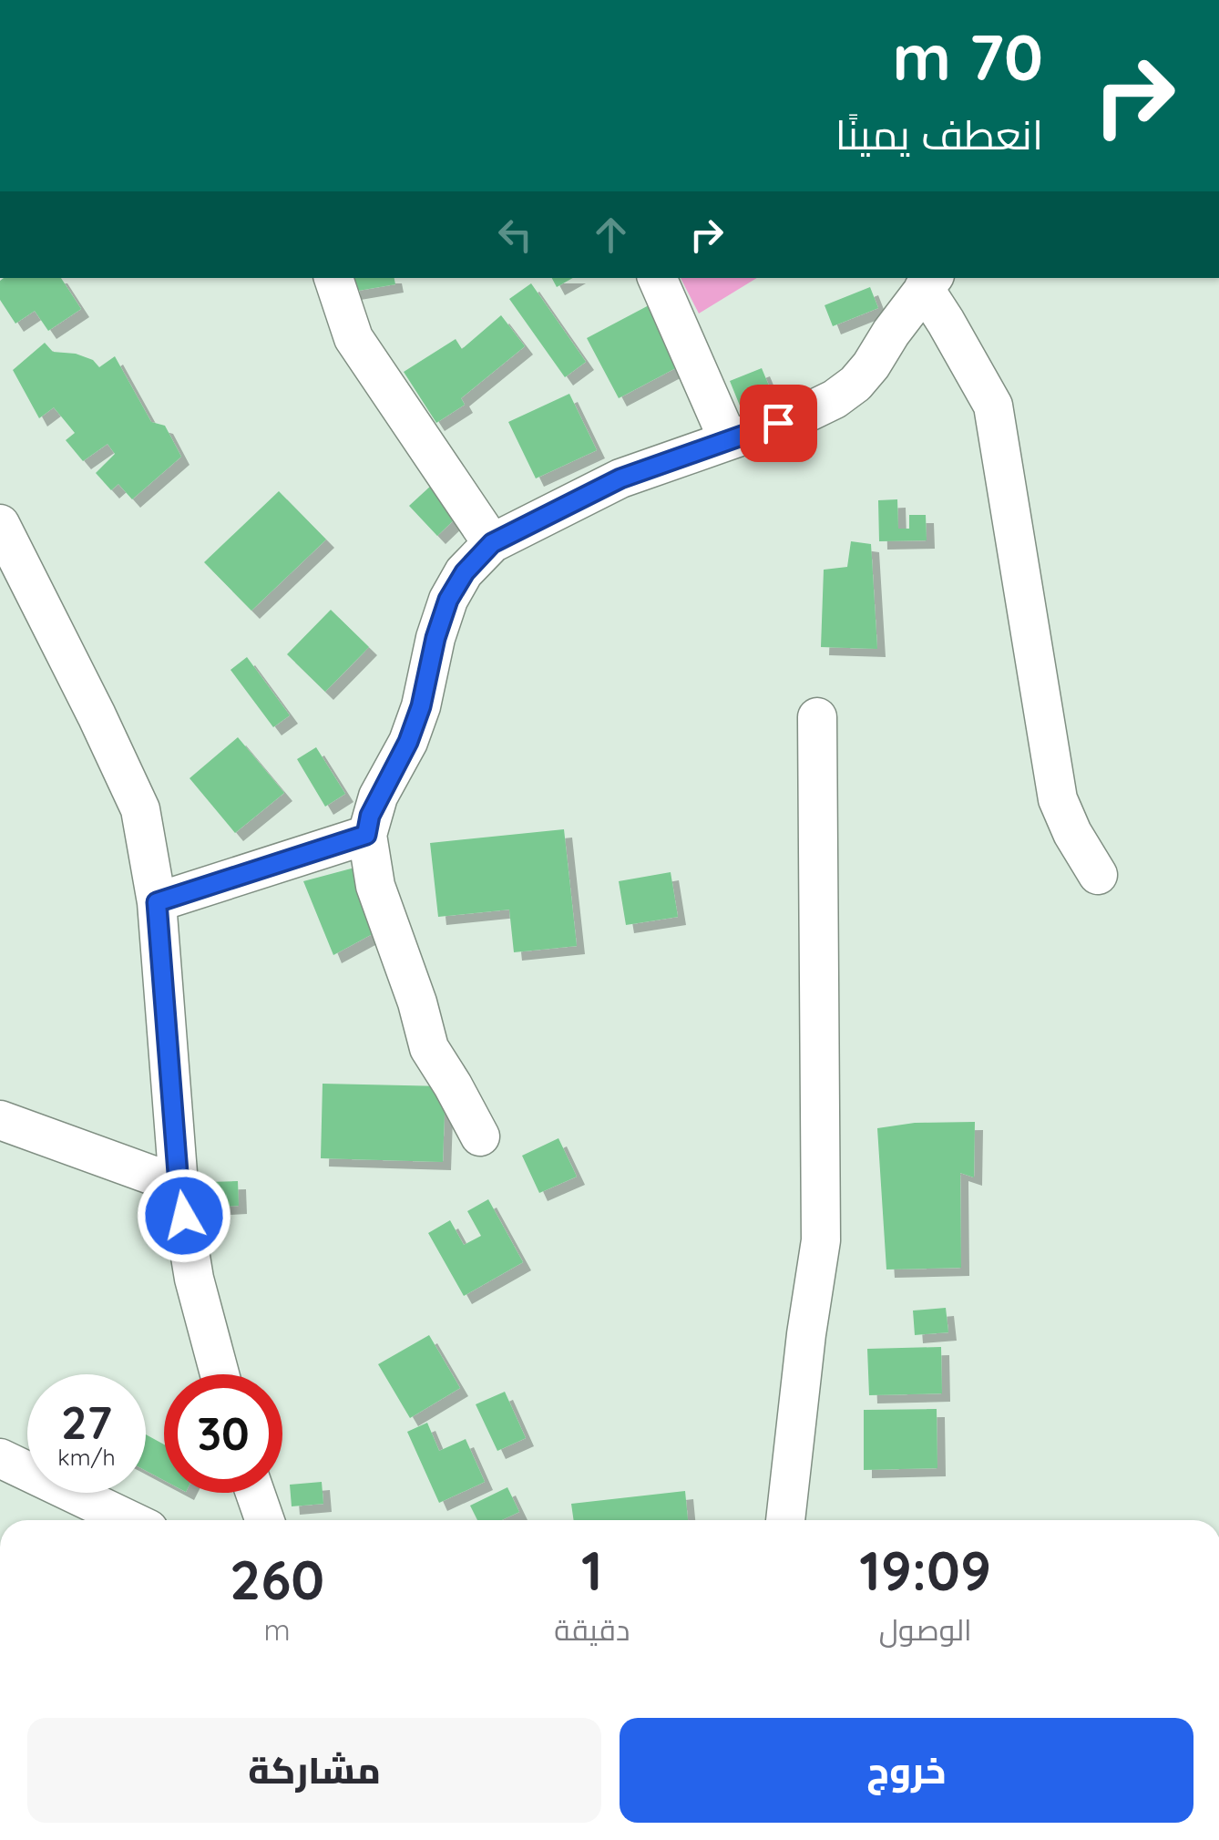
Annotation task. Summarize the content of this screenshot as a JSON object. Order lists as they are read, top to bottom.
{
  "page": {
    "turn": ["70 m", "انعطف يمينًا"],
    "speed": "27 km/h",
    "limit": "30",
    "eta": [
      "19:09",
      "الوصول",
      "1",
      "دقيقة",
      "260",
      "m"
    ],
    "buttons": ["خروج", "مشاركة"]
  }
}
